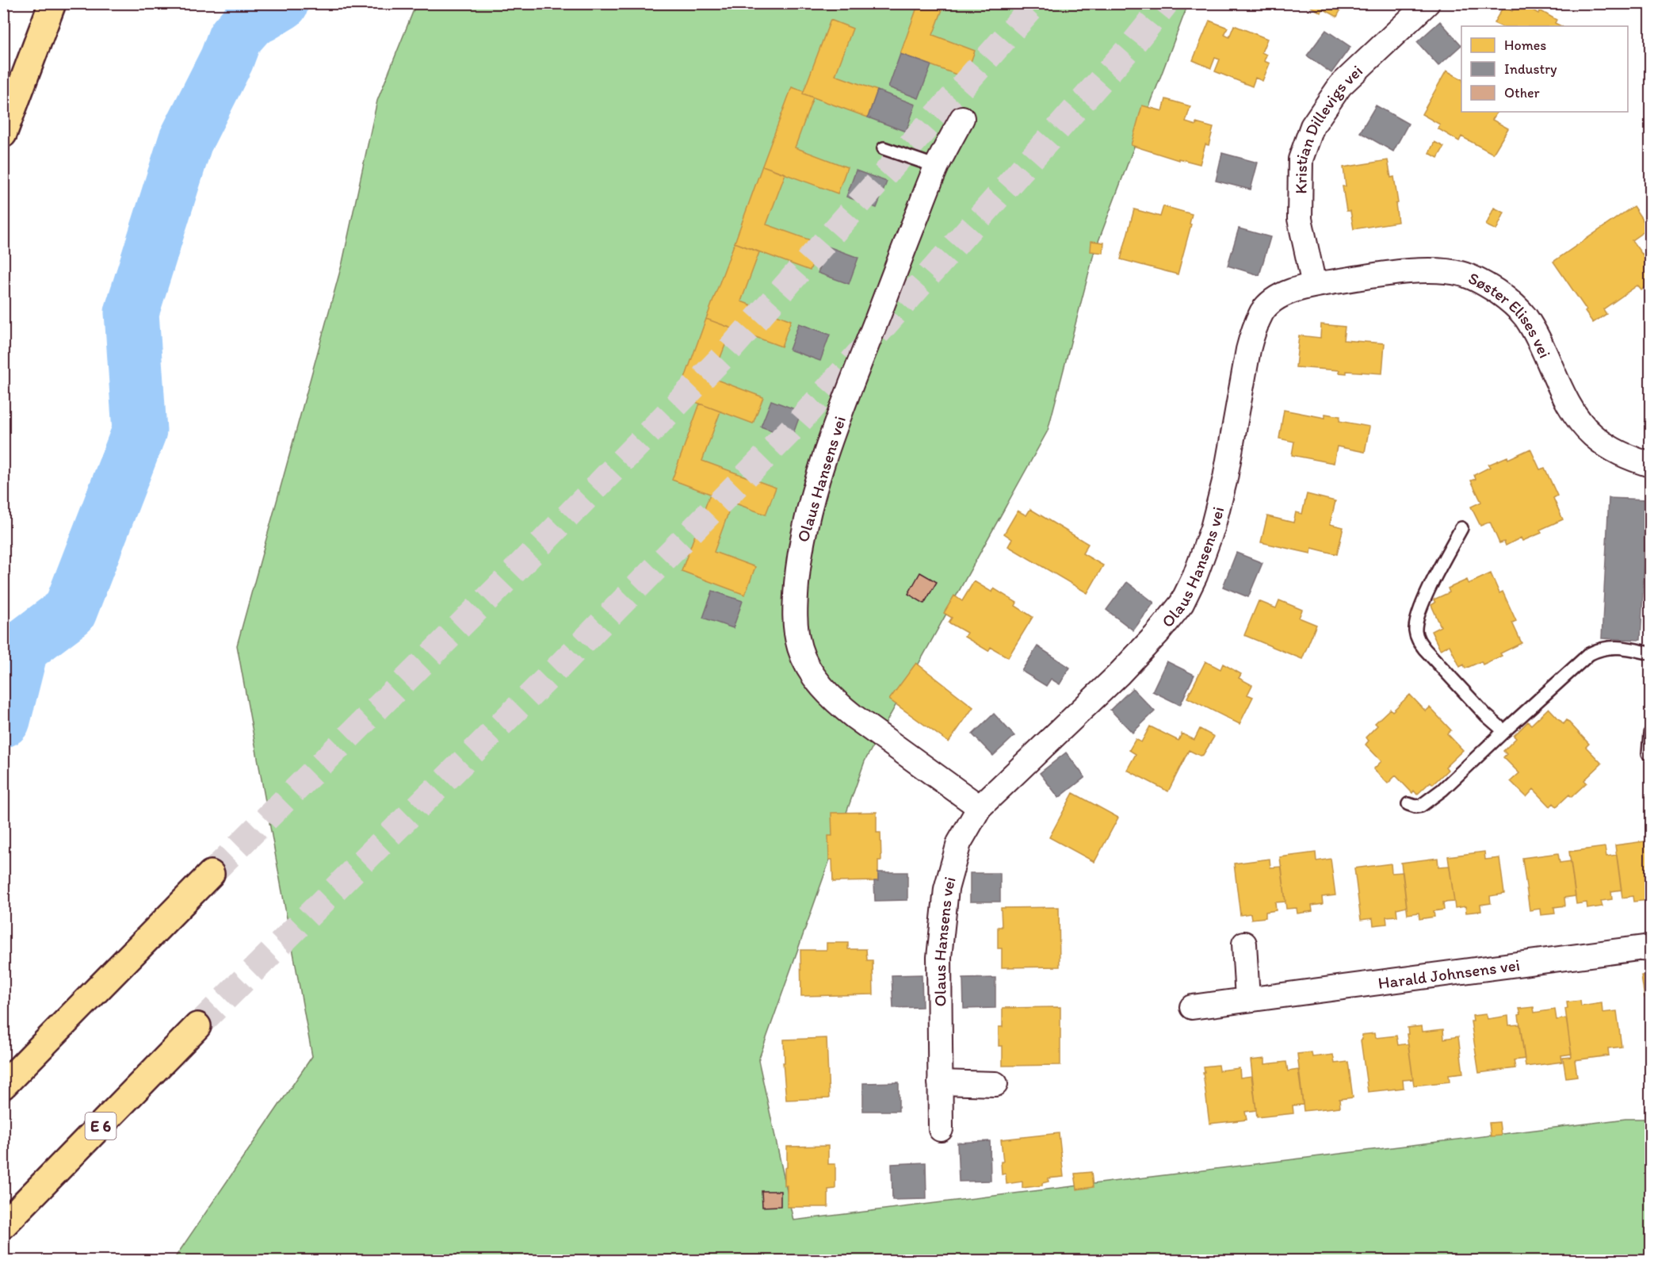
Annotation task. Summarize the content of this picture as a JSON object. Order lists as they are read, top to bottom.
{
  "streets": {
    "main road": ["E 6"],
    "street": [
      "Kristian Dillevigs vei",
      "Søster Elises vei",
      "Olaus Hansens vei",
      "Harald Johnsens vei"
    ]
  },
  "crossings": [
    ["Kristian Dillevigs vei", "Søster Elises vei"],
    ["Kristian Dillevigs vei", "Olaus Hansens vei"],
    ["Søster Elises vei", "Olaus Hansens vei"]
  ],
  "legend": ["Homes", "Industry", "Other"]
}
